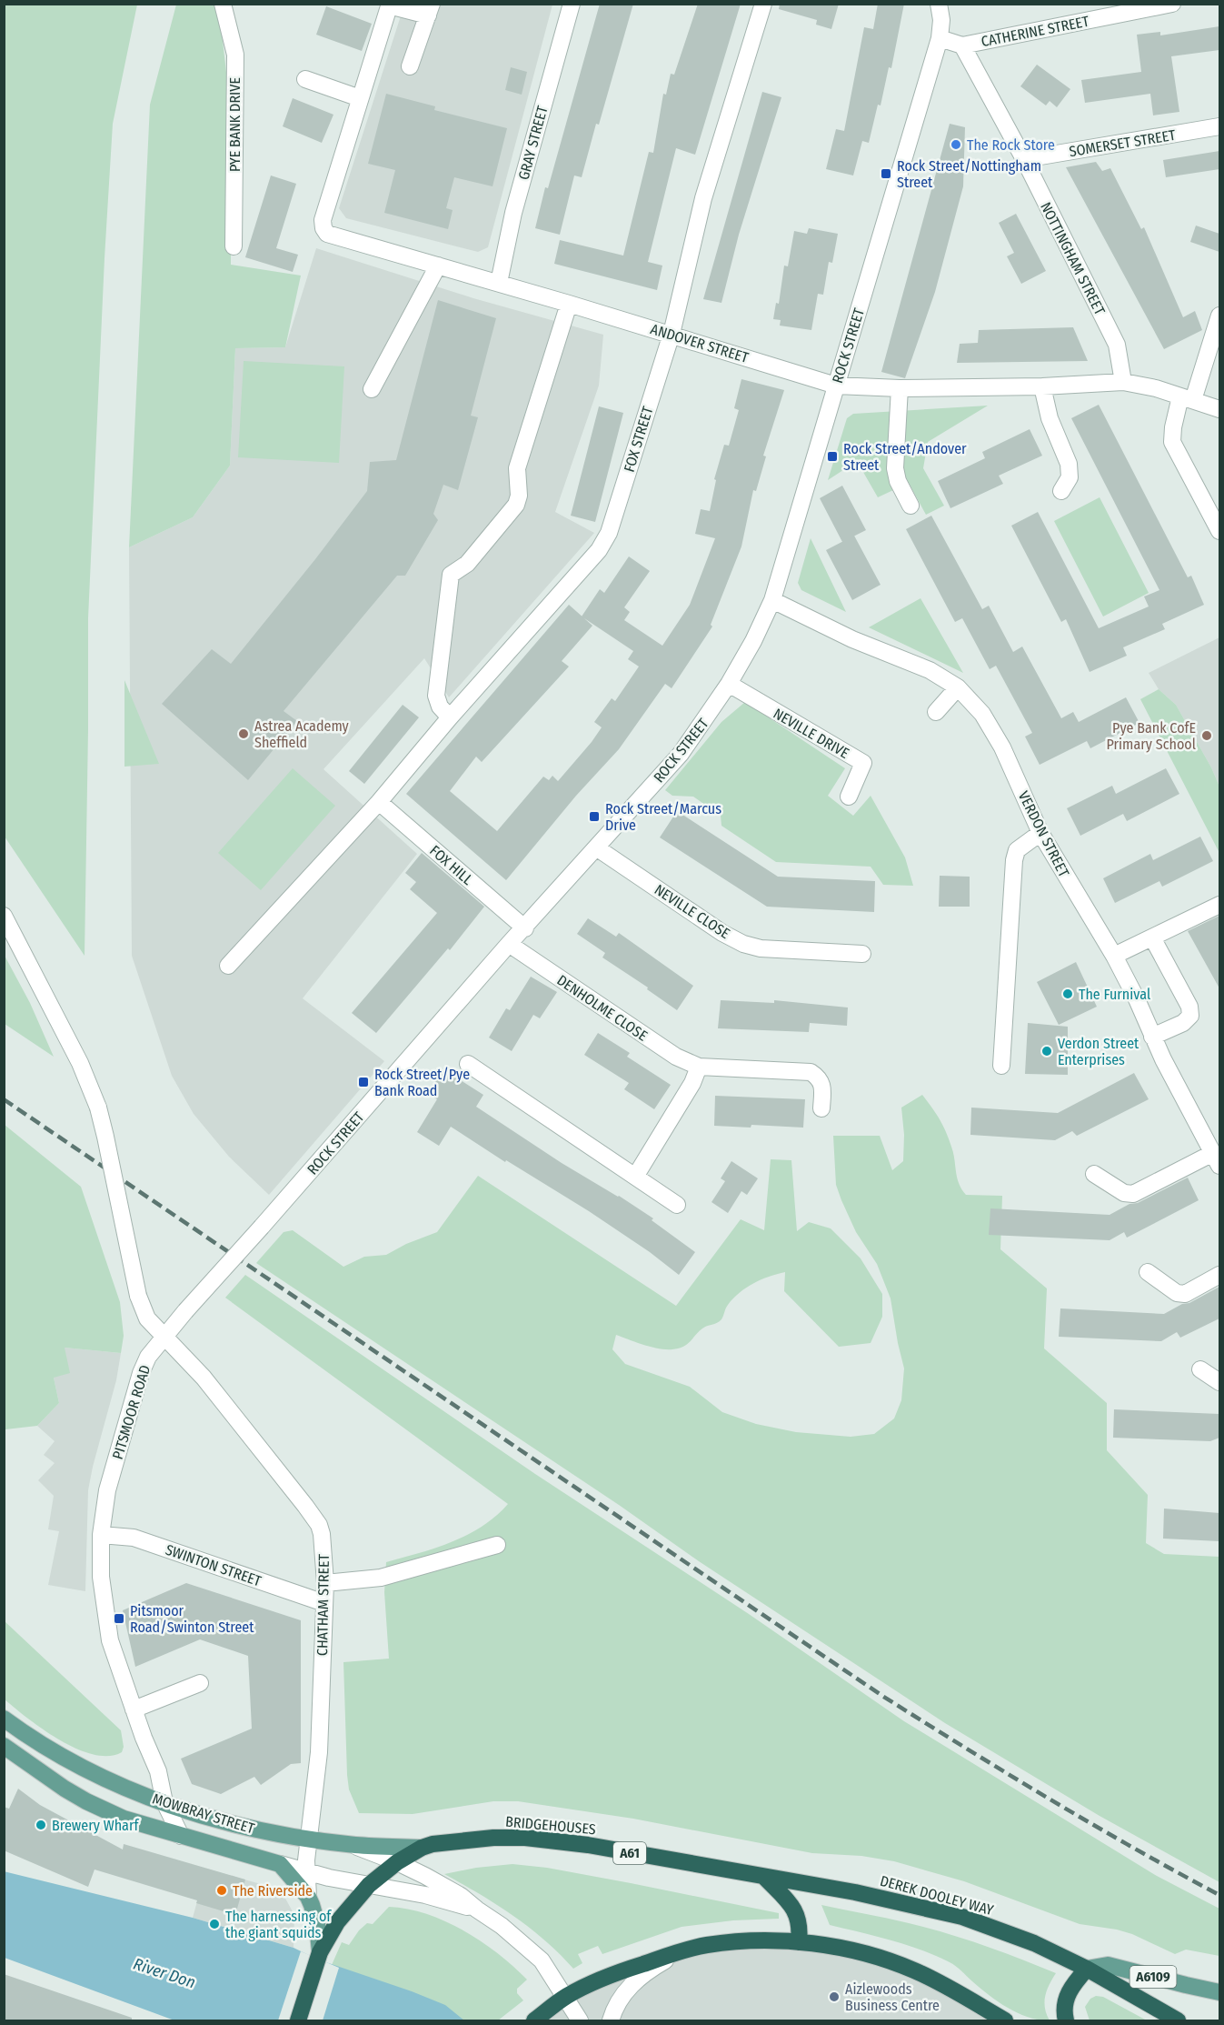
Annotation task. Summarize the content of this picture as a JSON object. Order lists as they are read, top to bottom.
{
  "streets": {
    "highway": ["BRIDGEHOUSES", "A61", "DEREK DOOLEY WAY"],
    "main road": ["MOWBRAY STREET", "A6109"],
    "street": [
      "CATHERINE STREET",
      "PYE BANK DRIVE",
      "GRAY STREET",
      "SOMERSET STREET",
      "NOTTINGHAM STREET",
      "ANDOVER STREET",
      "ROCK STREET",
      "FOX STREET",
      "NEVILLE DRIVE",
      "VERDON STREET",
      "FOX HILL",
      "NEVILLE CLOSE",
      "DENHOLME CLOSE",
      "PITSMOOR ROAD",
      "SWINTON STREET",
      "CHATHAM STREET"
    ]
  },
  "crossings": [
    ["CATHERINE STREET", "NOTTINGHAM STREET"],
    ["GRAY STREET", "ANDOVER STREET"],
    ["SOMERSET STREET", "NOTTINGHAM STREET"],
    ["NOTTINGHAM STREET", "ANDOVER STREET"],
    ["ANDOVER STREET", "ROCK STREET"],
    ["ANDOVER STREET", "FOX STREET"],
    ["ROCK STREET", "NEVILLE DRIVE"],
    ["ROCK STREET", "VERDON STREET"],
    ["ROCK STREET", "FOX HILL"],
    ["ROCK STREET", "NEVILLE CLOSE"],
    ["ROCK STREET", "DENHOLME CLOSE"],
    ["ROCK STREET", "PITSMOOR ROAD"],
    ["ROCK STREET", "CHATHAM STREET"],
    ["FOX STREET", "FOX HILL"],
    ["PITSMOOR ROAD", "SWINTON STREET"],
    ["PITSMOOR ROAD", "CHATHAM STREET"],
    ["PITSMOOR ROAD", "MOWBRAY STREET"],
    ["SWINTON STREET", "CHATHAM STREET"],
    ["CHATHAM STREET", "MOWBRAY STREET"],
    ["MOWBRAY STREET", "BRIDGEHOUSES"],
    ["BRIDGEHOUSES", "A61"],
    ["BRIDGEHOUSES", "DEREK DOOLEY WAY"],
    ["DEREK DOOLEY WAY", "A6109"]
  ],
  "water": ["River Don"],
  "places": {
    "other": [
      "The Rock Store",
      "Astrea Academy Sheffield",
      "Pye Bank CofE Primary School",
      "The Furnival",
      "Verdon Street Enterprises",
      "Brewery Wharf",
      "The Riverside",
      "The harnessing of the giant squids",
      "Aizlewoods Business Centre"
    ],
    "transit": [
      "Rock Street/Nottingham Street",
      "Rock Street/Andover Street",
      "Rock Street/Marcus Drive",
      "Rock Street/Pye Bank Road",
      "Pitsmoor Road/Swinton Street"
    ]
  }
}
